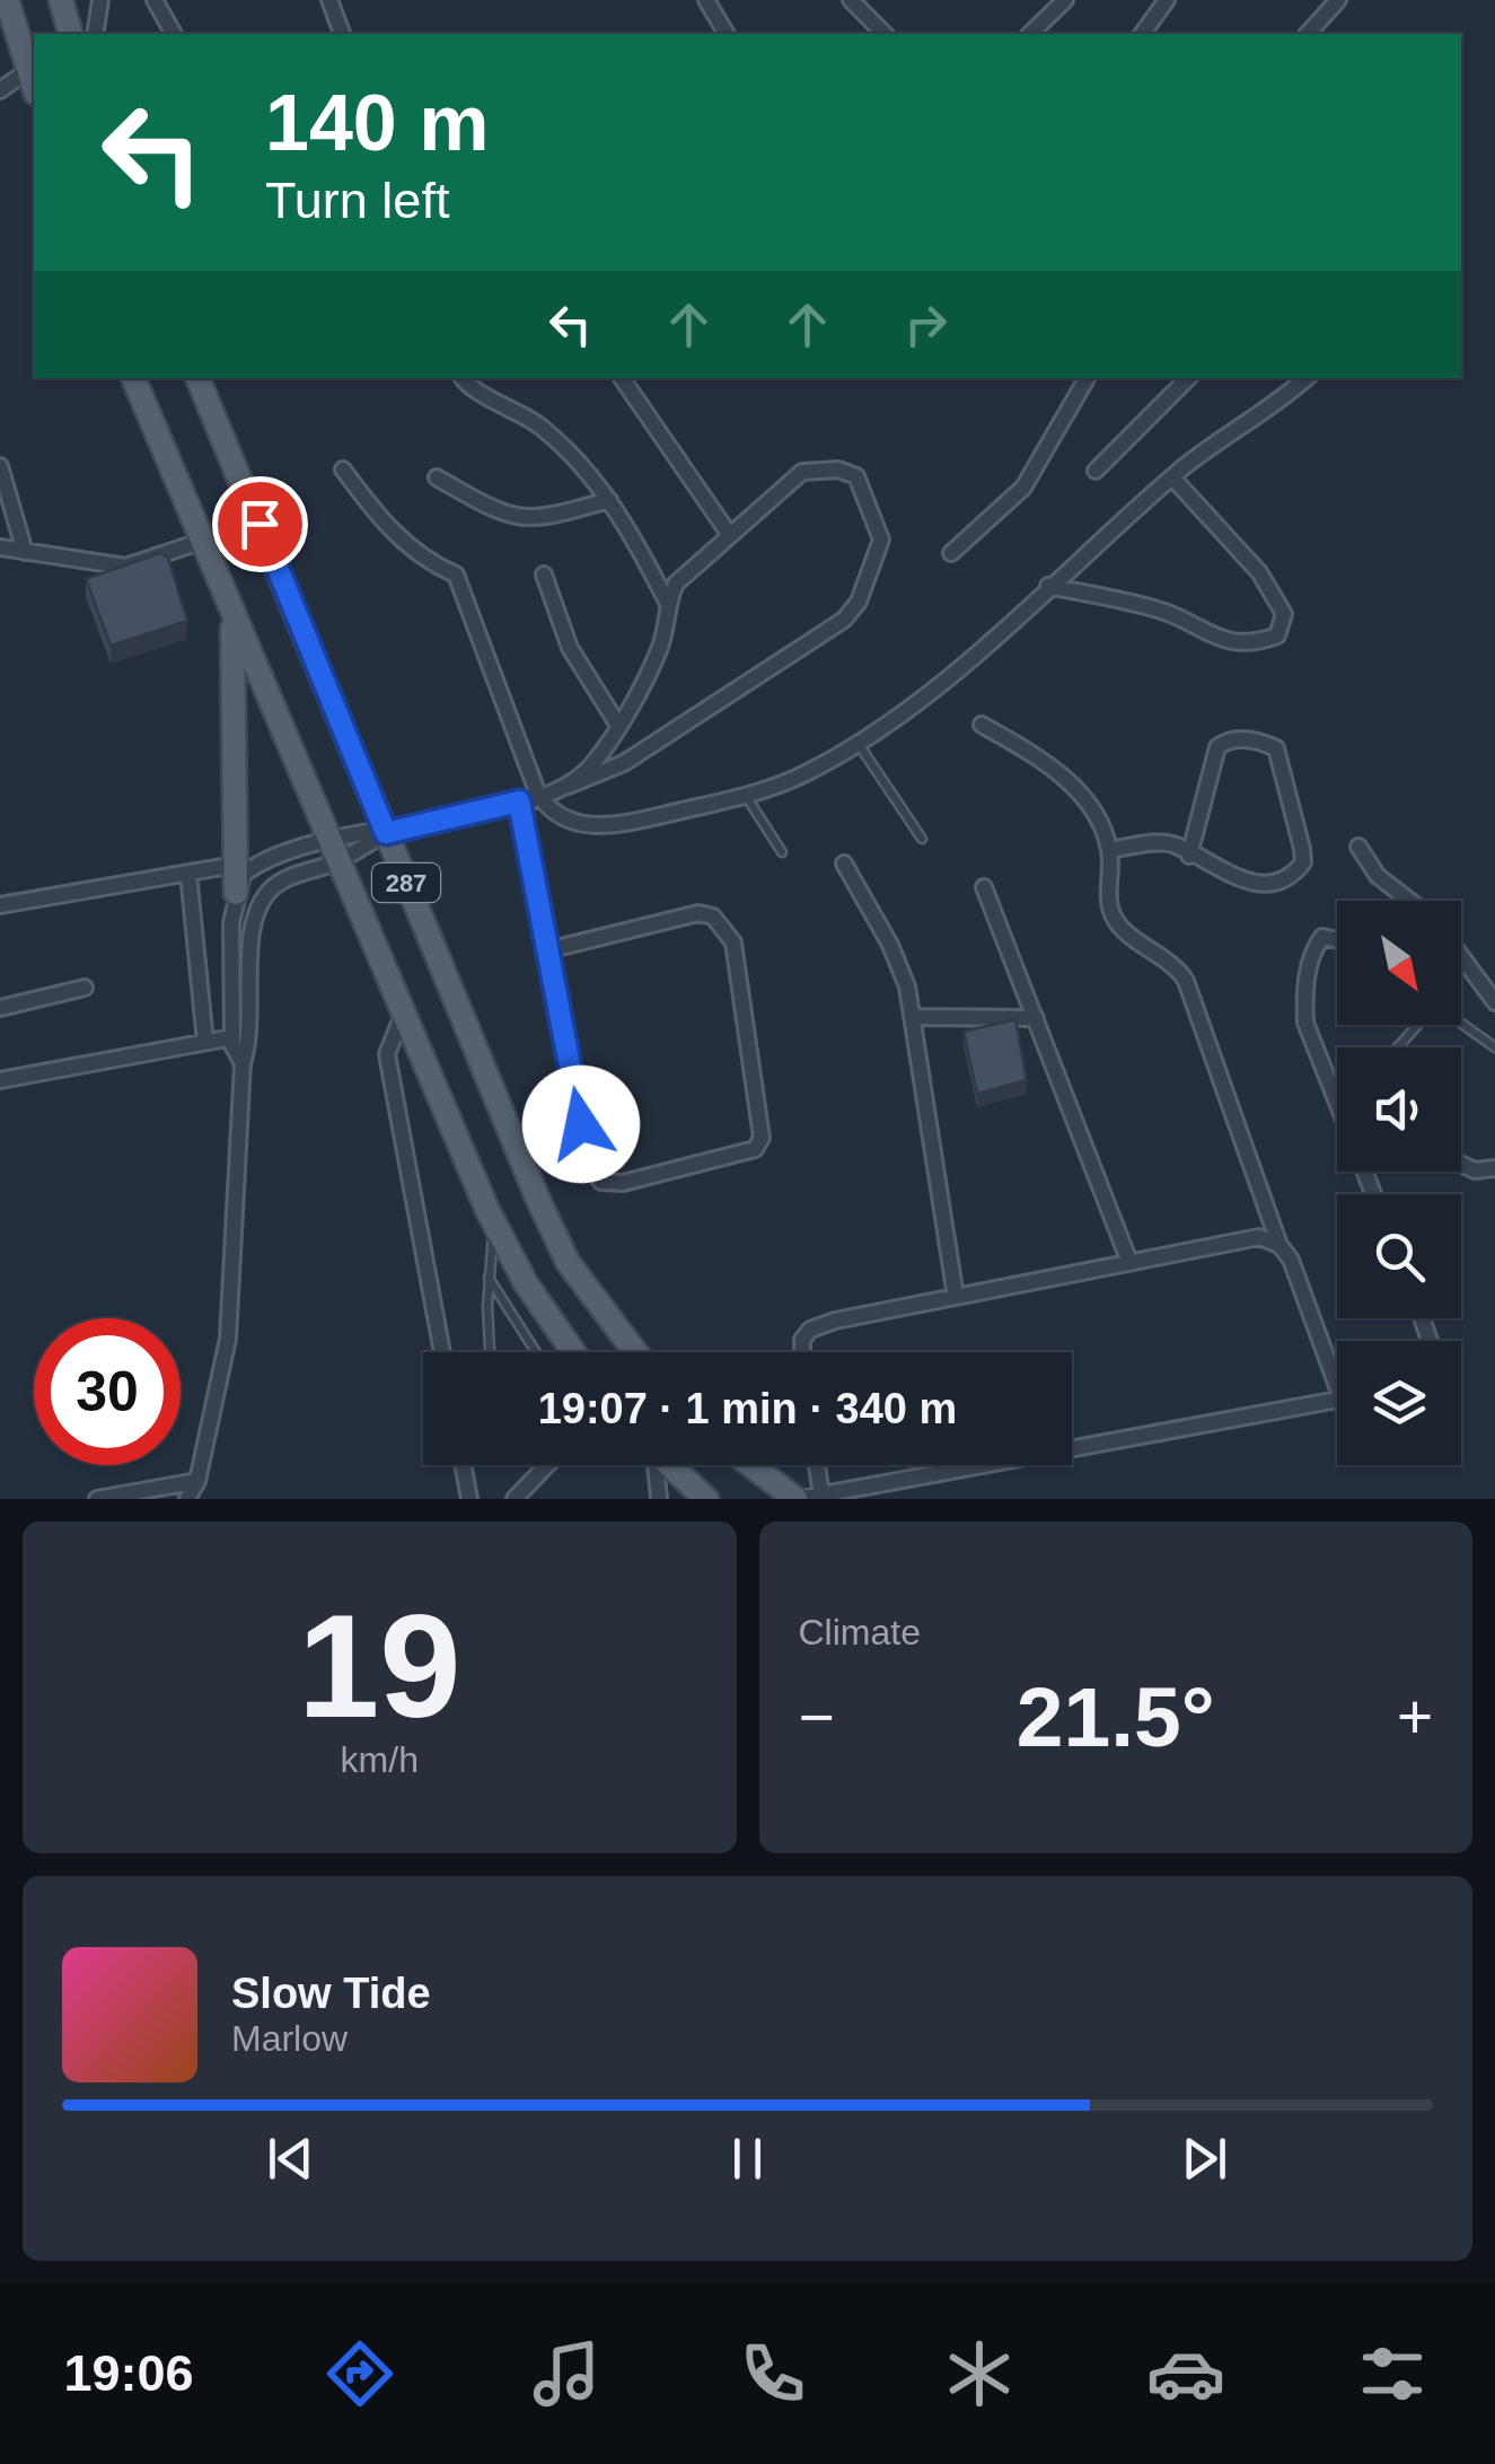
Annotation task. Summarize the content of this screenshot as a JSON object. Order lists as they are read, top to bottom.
{
  "streets": {
    "main road": ["287"]
  },
  "north": "bottom right",
  "page": {
    "turn": ["140 m", "Turn left"],
    "limit": "30",
    "trip": "19:07 · 1 min · 340 m",
    "tile": [
      ["19", "km/h"],
      "Climate"
    ],
    "heat": ["−", "21.5°", "+"],
    "song": ["Slow Tide", "Marlow"],
    "tabs": "19:06"
  }
}
